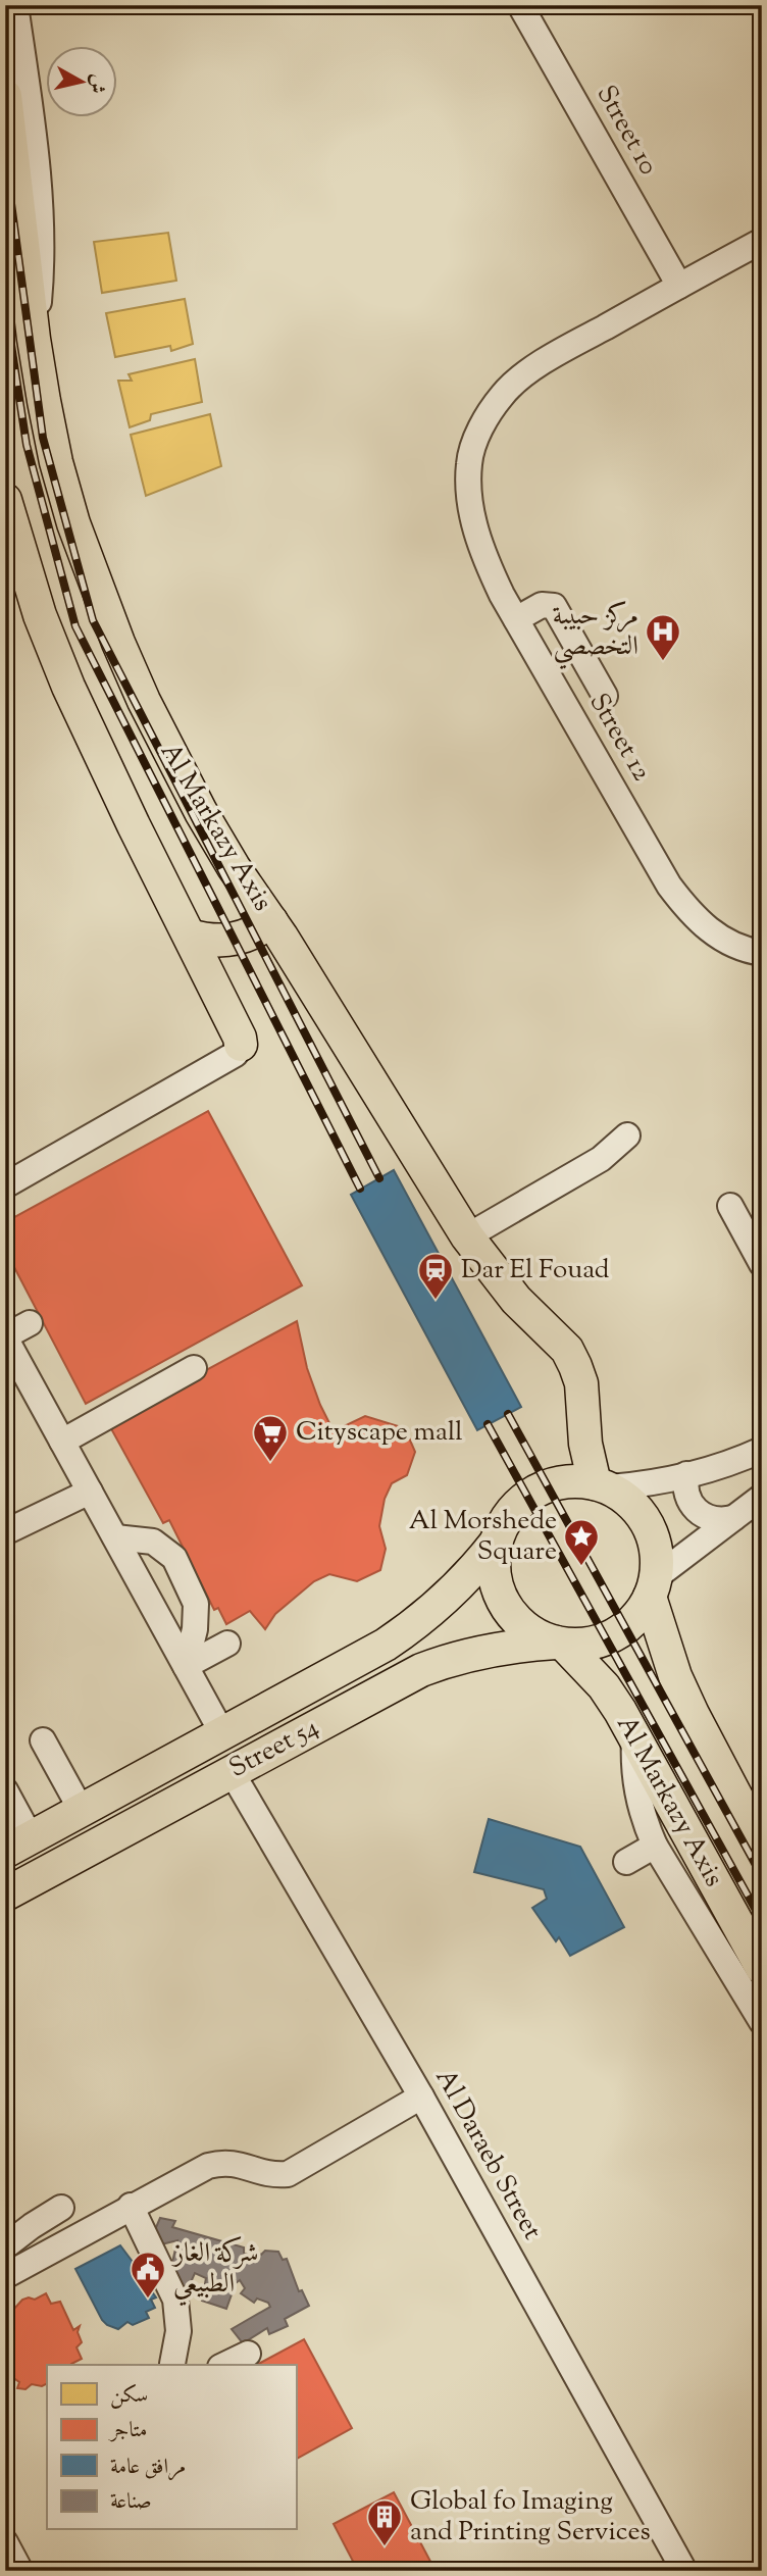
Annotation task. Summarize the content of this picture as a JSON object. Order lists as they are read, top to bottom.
{
  "streets": {
    "main road": ["Al Markazy Axis", "Street 54"],
    "street": ["Street 10", "Street 12", "Al Daraeb Street"]
  },
  "crossings": [
    ["Street 10", "Street 12"],
    ["Al Markazy Axis", "Street 54"],
    ["Street 54", "Al Daraeb Street"]
  ],
  "places": {
    "hospital": ["مركز حبيبة التخصصي"],
    "station": ["Dar El Fouad"],
    "supermarket": ["Cityscape mall"],
    "place": ["Al Morshede Square"],
    "public building": ["شركة الغاز الطبيعي"],
    "building": ["Global fo Imaging and Printing Services"]
  },
  "legend": [
    "سكن",
    "متاجر",
    "مرافق عامة",
    "صناعة"
  ],
  "north": "right"
}
